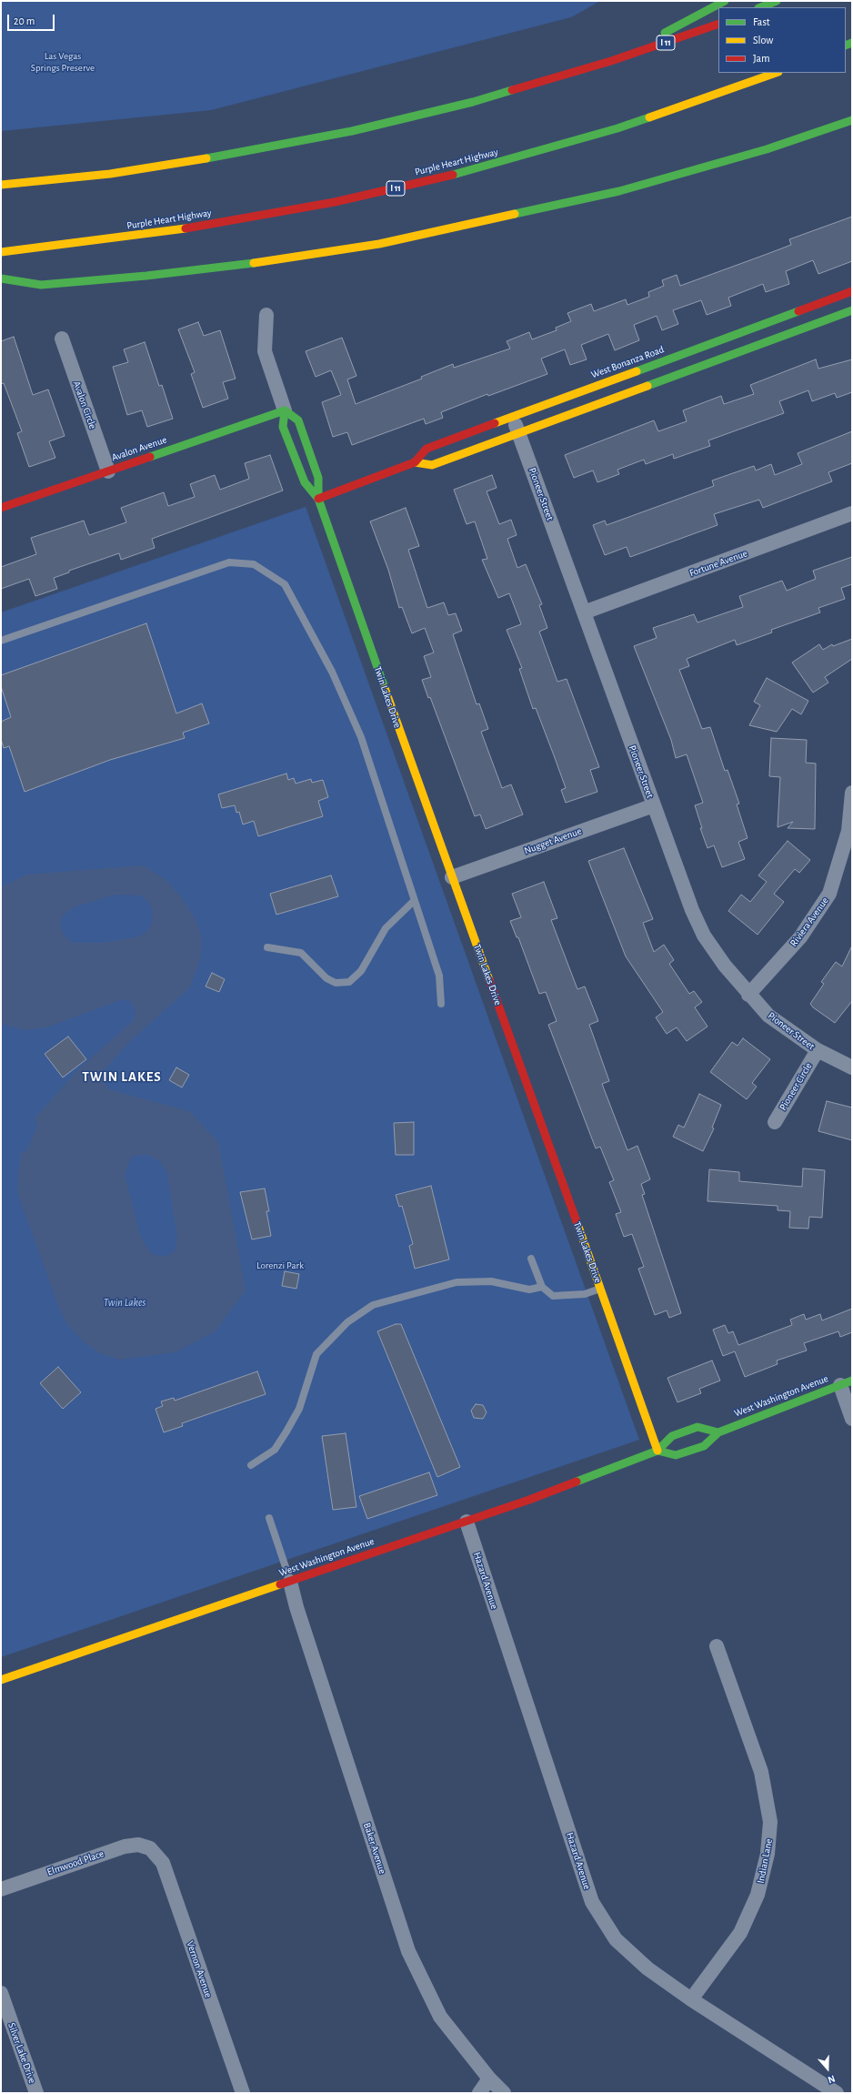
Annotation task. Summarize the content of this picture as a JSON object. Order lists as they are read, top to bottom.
{
  "streets": {
    "main road": [
      "I 11",
      "Purple Heart Highway",
      "West Bonanza Road",
      "Avalon Avenue",
      "Twin Lakes Drive",
      "West Washington Avenue"
    ],
    "street": [
      "Avalon Circle",
      "Pioneer Street",
      "Fortune Avenue",
      "Nugget Avenue",
      "Riviera Avenue",
      "Pioneer Circle",
      "Hazard Avenue",
      "Baker Avenue",
      "Indian Lane",
      "Elmwood Place",
      "Vernon Avenue",
      "Silver Lake Drive"
    ]
  },
  "crossings": [
    ["West Bonanza Road", "Pioneer Street"],
    ["West Bonanza Road", "Twin Lakes Drive"],
    ["Avalon Circle", "Avalon Avenue"],
    ["Avalon Avenue", "Twin Lakes Drive"],
    ["Pioneer Street", "Fortune Avenue"],
    ["Pioneer Street", "Nugget Avenue"],
    ["Pioneer Street", "Riviera Avenue"],
    ["Pioneer Street", "Pioneer Circle"],
    ["Twin Lakes Drive", "Nugget Avenue"],
    ["Twin Lakes Drive", "West Washington Avenue"],
    ["West Washington Avenue", "Hazard Avenue"],
    ["West Washington Avenue", "Baker Avenue"],
    ["Hazard Avenue", "Indian Lane"],
    ["Elmwood Place", "Vernon Avenue"]
  ],
  "districts": ["TWIN LAKES"],
  "water": ["Twin Lakes"],
  "parks": ["Las Vegas Springs Preserve", "Lorenzi Park"],
  "legend": ["Fast", "Slow", "Jam"],
  "scale_bar": "20 m",
  "north": "bottom"
}
